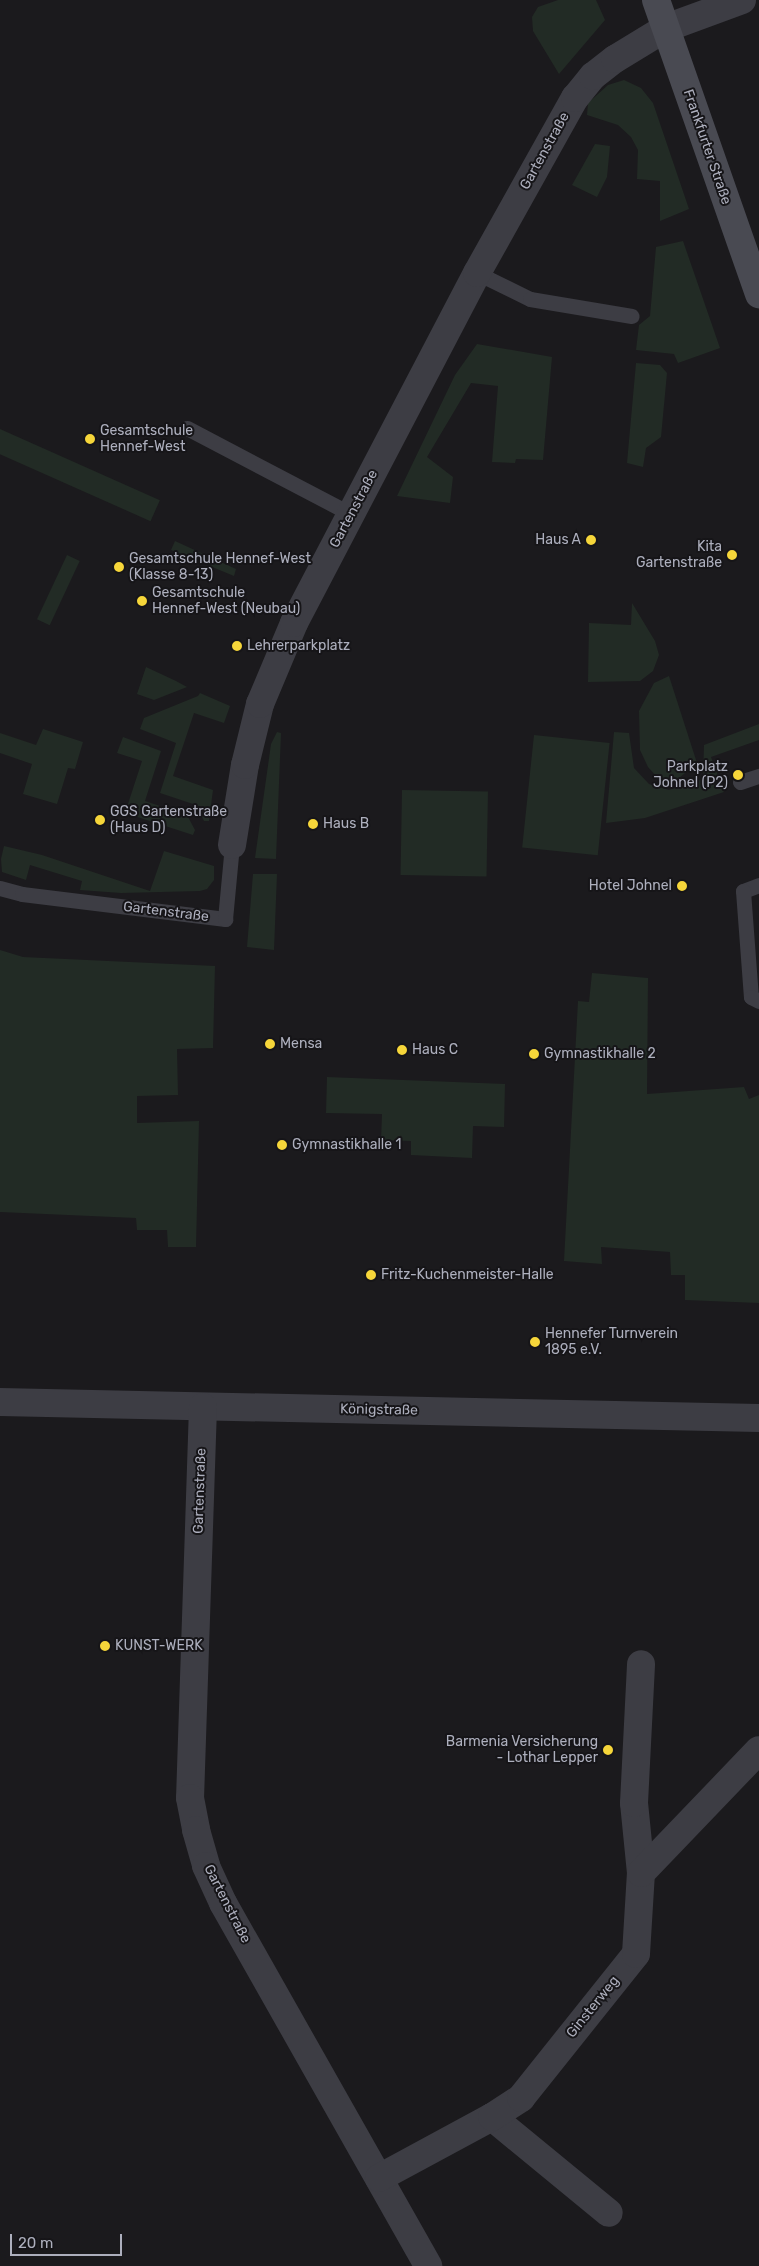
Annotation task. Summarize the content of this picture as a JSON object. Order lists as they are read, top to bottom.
{
  "streets": {
    "main road": ["Frankfurter Straße"],
    "street": ["Gartenstraße", "Königstraße", "Ginsterweg"]
  },
  "crossings": [
    ["Frankfurter Straße", "Gartenstraße"],
    ["Gartenstraße", "Königstraße"],
    ["Gartenstraße", "Ginsterweg"]
  ],
  "places": [
    "Gesamtschule Hennef-West",
    "Haus A",
    "Kita Gartenstraße",
    "Gesamtschule Hennef-West (Klasse 8-13)",
    "Gesamtschule Hennef-West (Neubau)",
    "Lehrerparkplatz",
    "Parkplatz Johnel (P2)",
    "GGS Gartenstraße (Haus D)",
    "Haus B",
    "Hotel Johnel",
    "Mensa",
    "Haus C",
    "Gymnastikhalle 2",
    "Gymnastikhalle 1",
    "Fritz-Kuchenmeister-Halle",
    "Hennefer Turnverein 1895 e.V.",
    "KUNST-WERK",
    "Barmenia Versicherung - Lothar Lepper"
  ],
  "scale_bar": "20 m"
}
